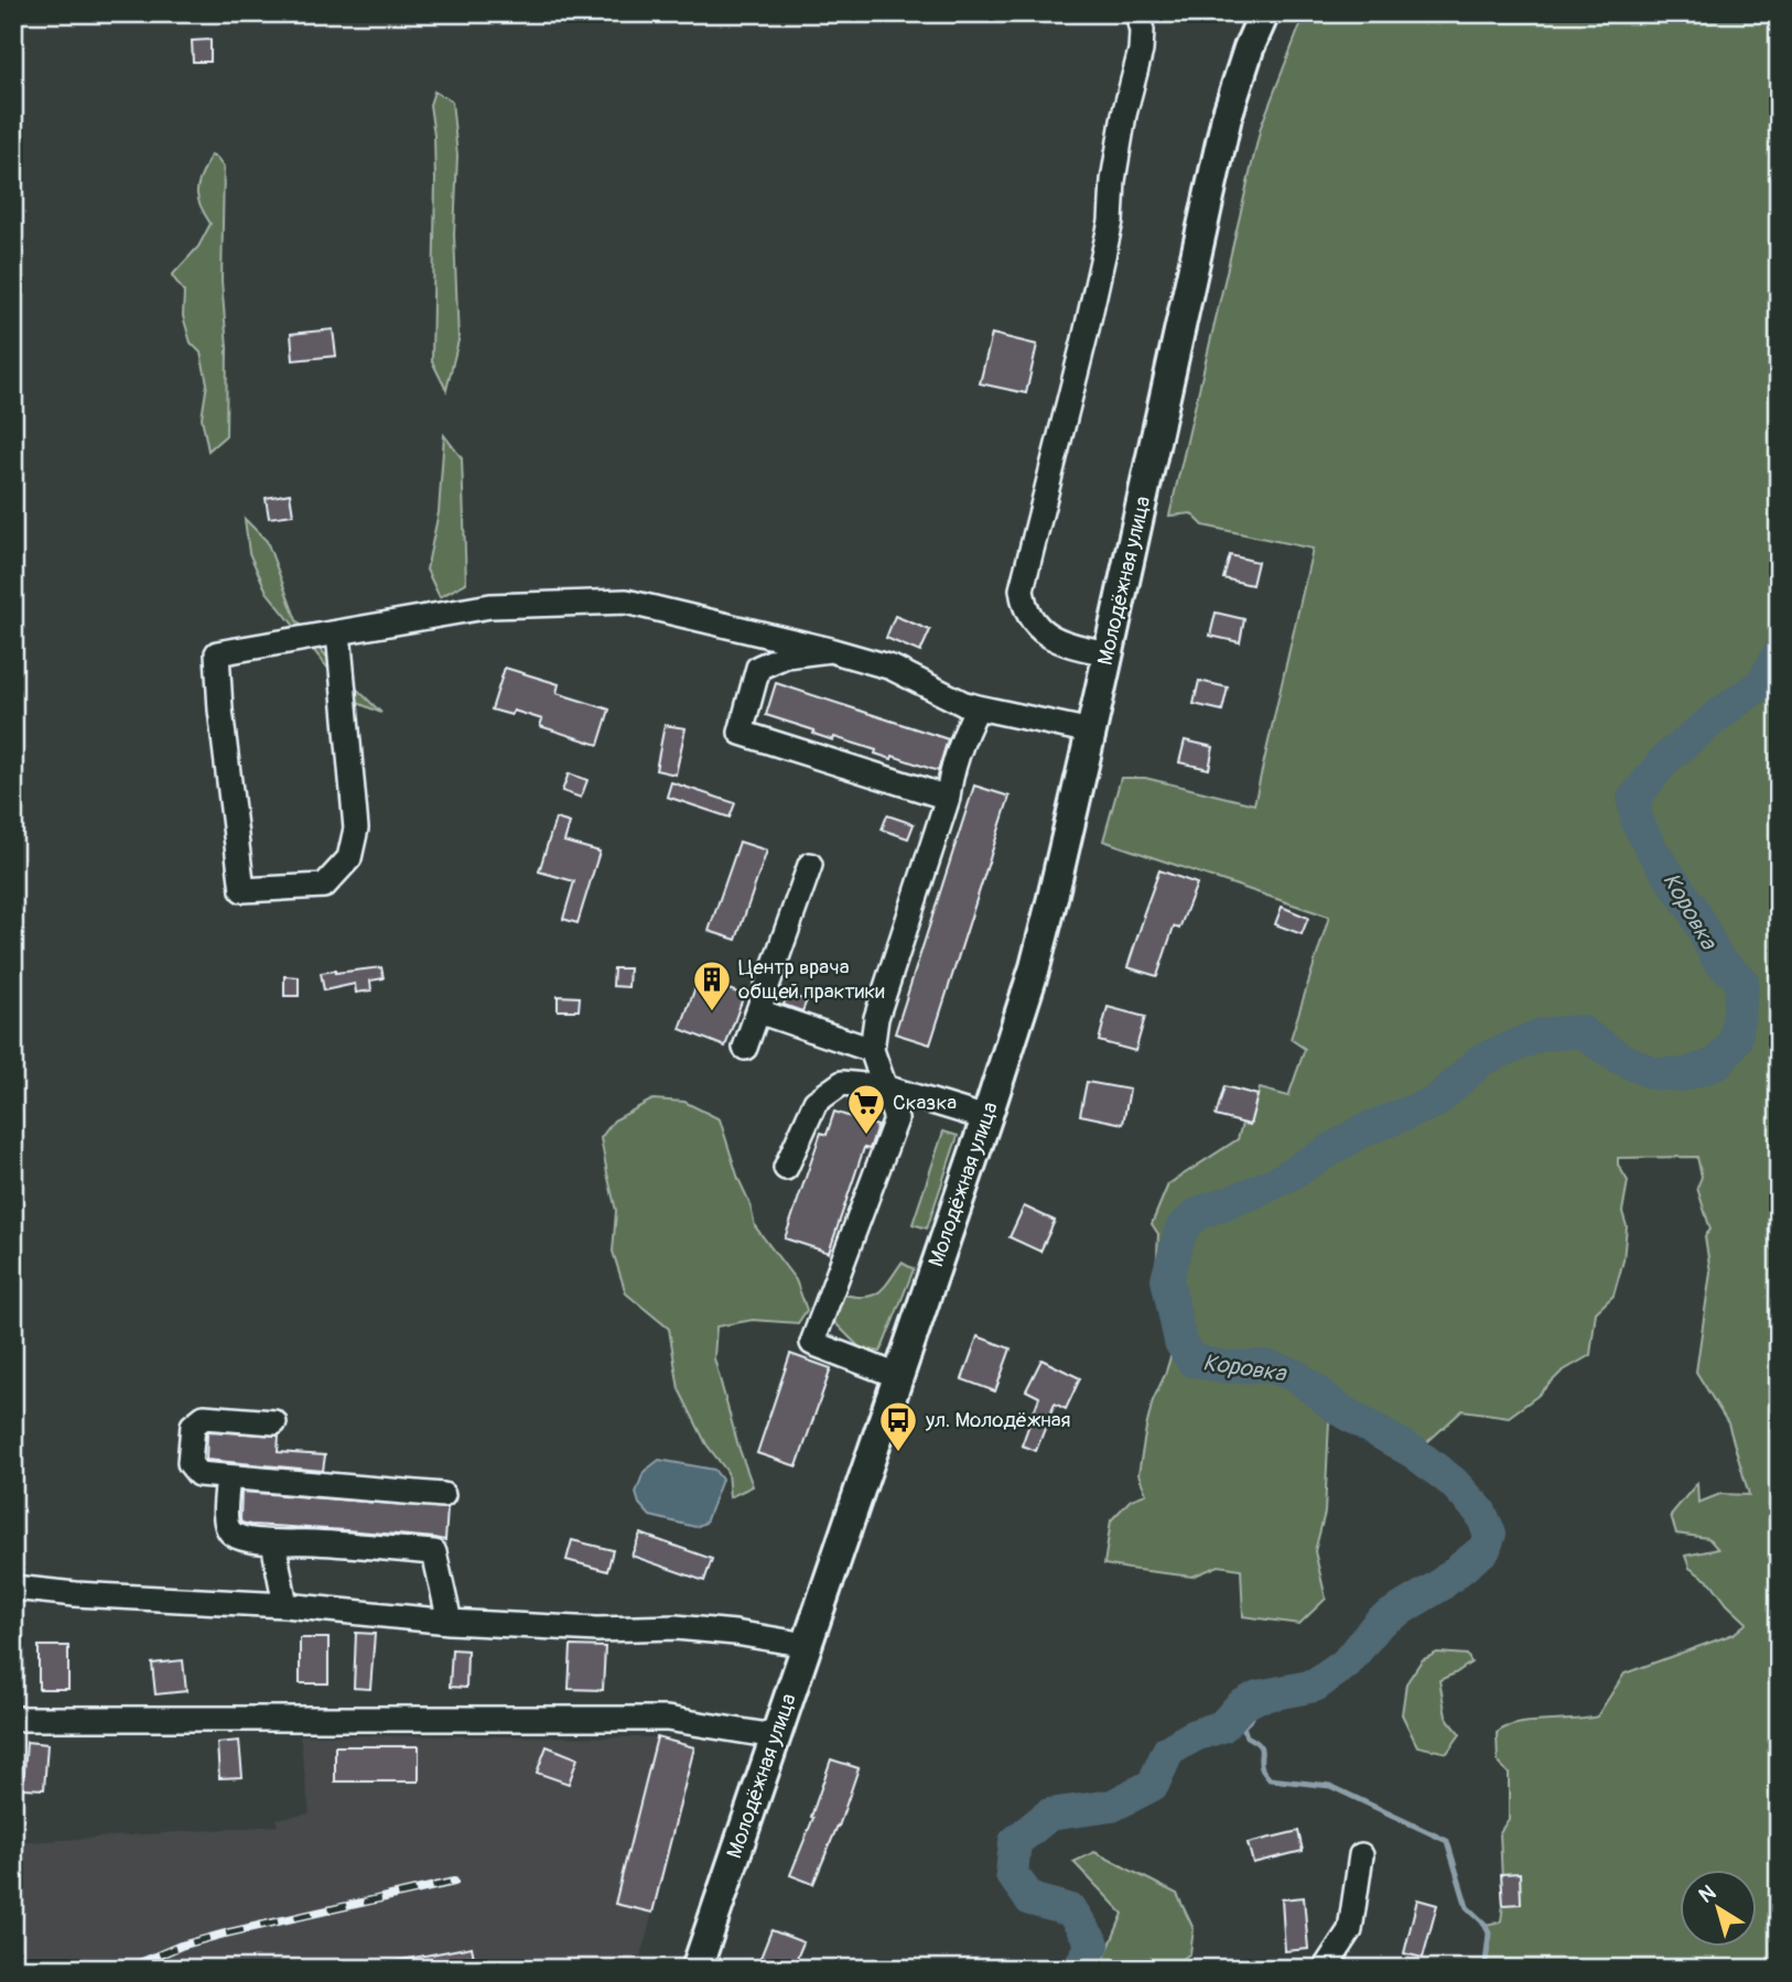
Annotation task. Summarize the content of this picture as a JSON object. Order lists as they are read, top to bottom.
{
  "streets": {
    "main road": ["Молодёжная улица"]
  },
  "water": ["Коровка"],
  "places": {
    "building": ["Центр врача общей практики"],
    "supermarket": ["Сказка"],
    "bus stop": ["ул. Молодёжная"]
  },
  "north": "top left"
}
